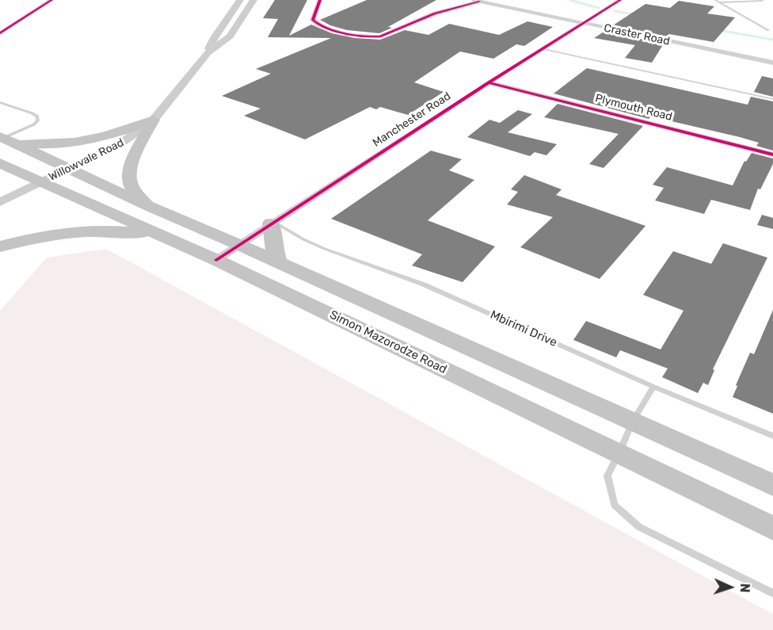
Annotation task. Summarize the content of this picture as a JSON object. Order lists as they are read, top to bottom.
{
  "streets": {
    "highway": ["Simon Mazorodze Road"],
    "main road": ["Willowvale Road"],
    "street": ["Craster Road", "Plymouth Road", "Manchester Road"],
    "lane": ["Mbirimi Drive"]
  },
  "crossings": [
    ["Craster Road", "Manchester Road"],
    ["Plymouth Road", "Manchester Road"],
    ["Manchester Road", "Mbirimi Drive"],
    ["Manchester Road", "Simon Mazorodze Road"],
    ["Willowvale Road", "Simon Mazorodze Road"]
  ],
  "north": "right"
}
